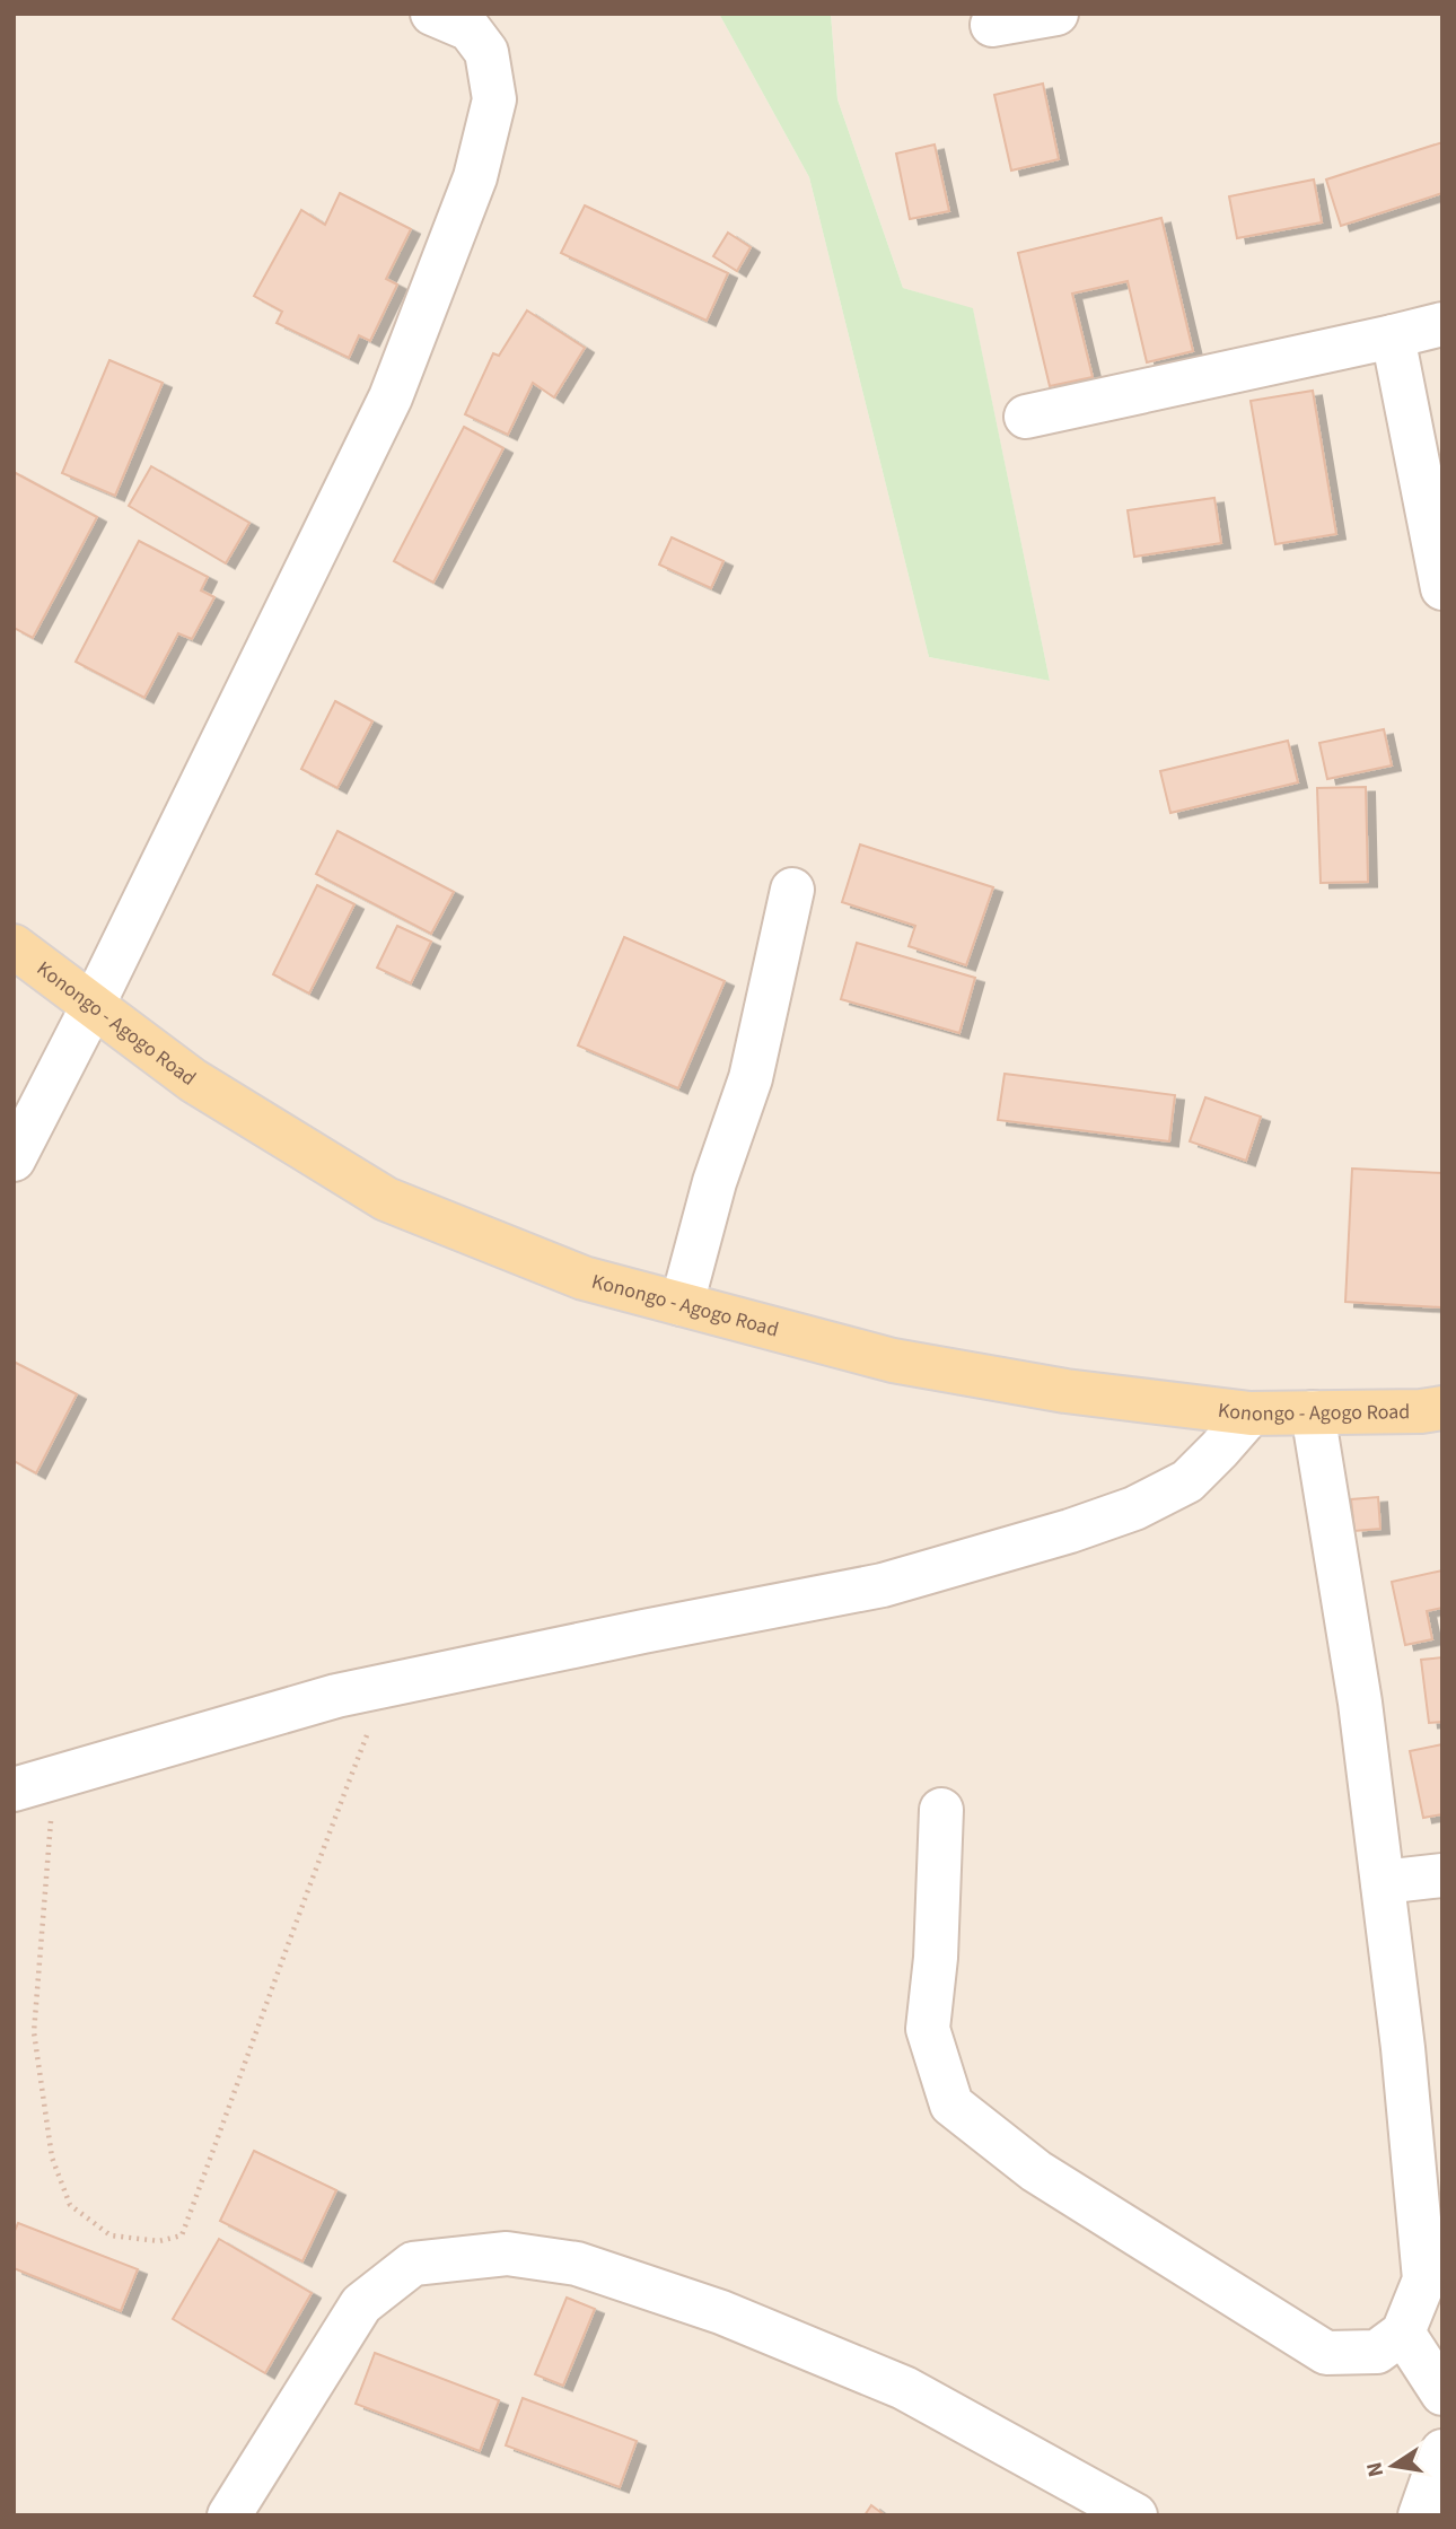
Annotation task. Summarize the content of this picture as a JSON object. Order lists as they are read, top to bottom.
{
  "streets": {
    "main road": ["Konongo - Agogo Road"]
  },
  "north": "left"
}
